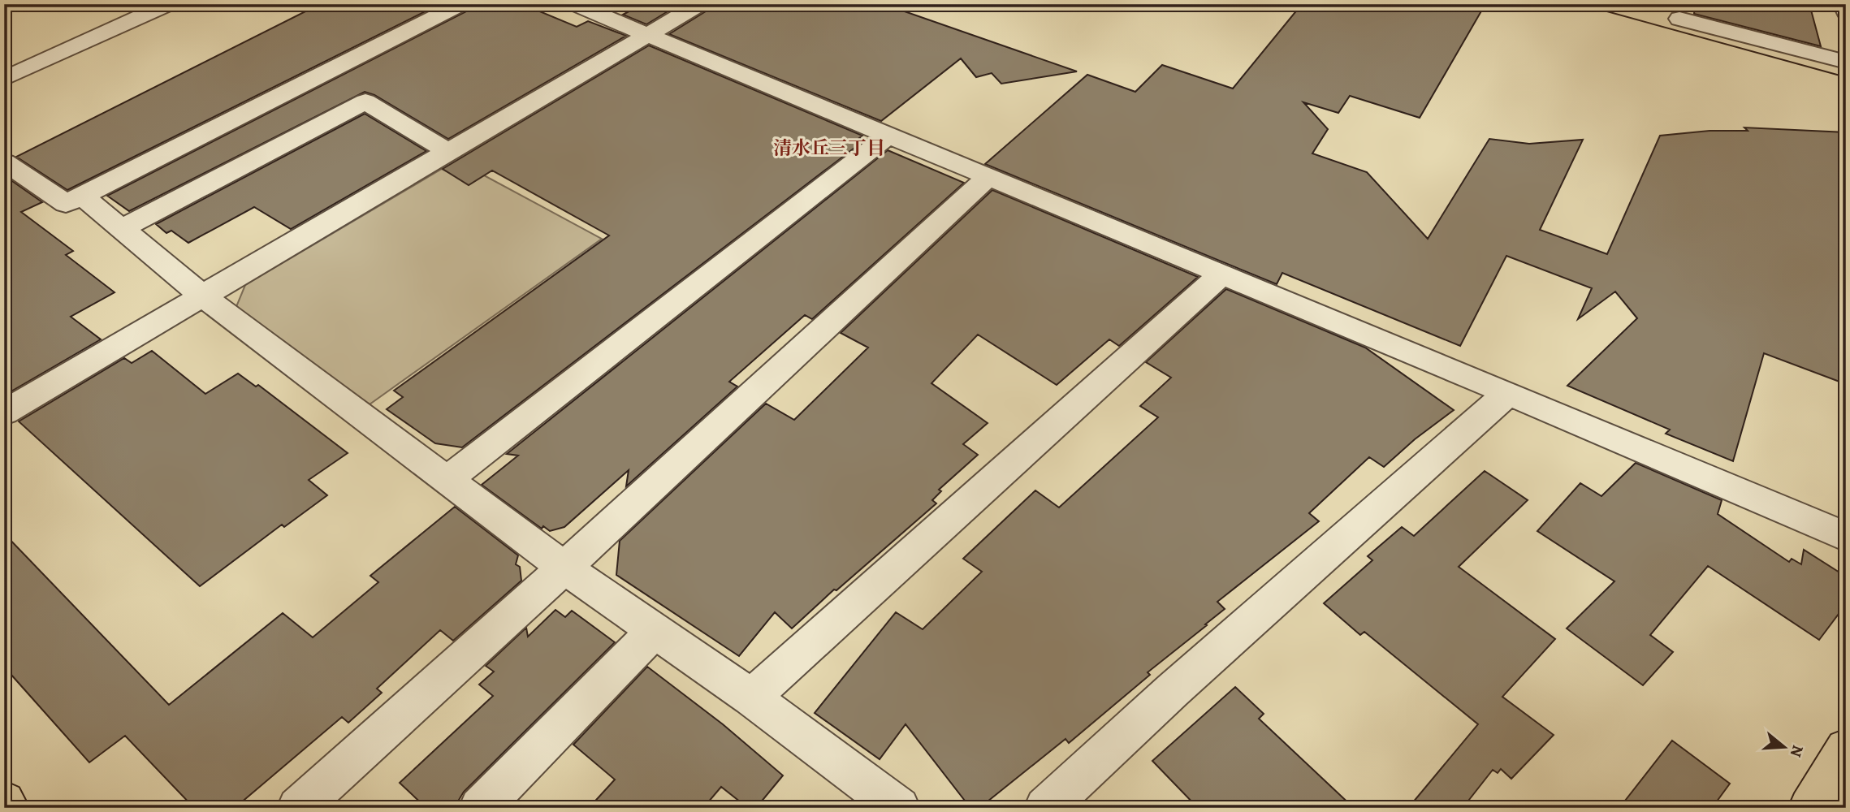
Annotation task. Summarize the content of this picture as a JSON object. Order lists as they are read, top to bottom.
{
  "districts": ["清水丘三丁目"],
  "north": "right"
}
